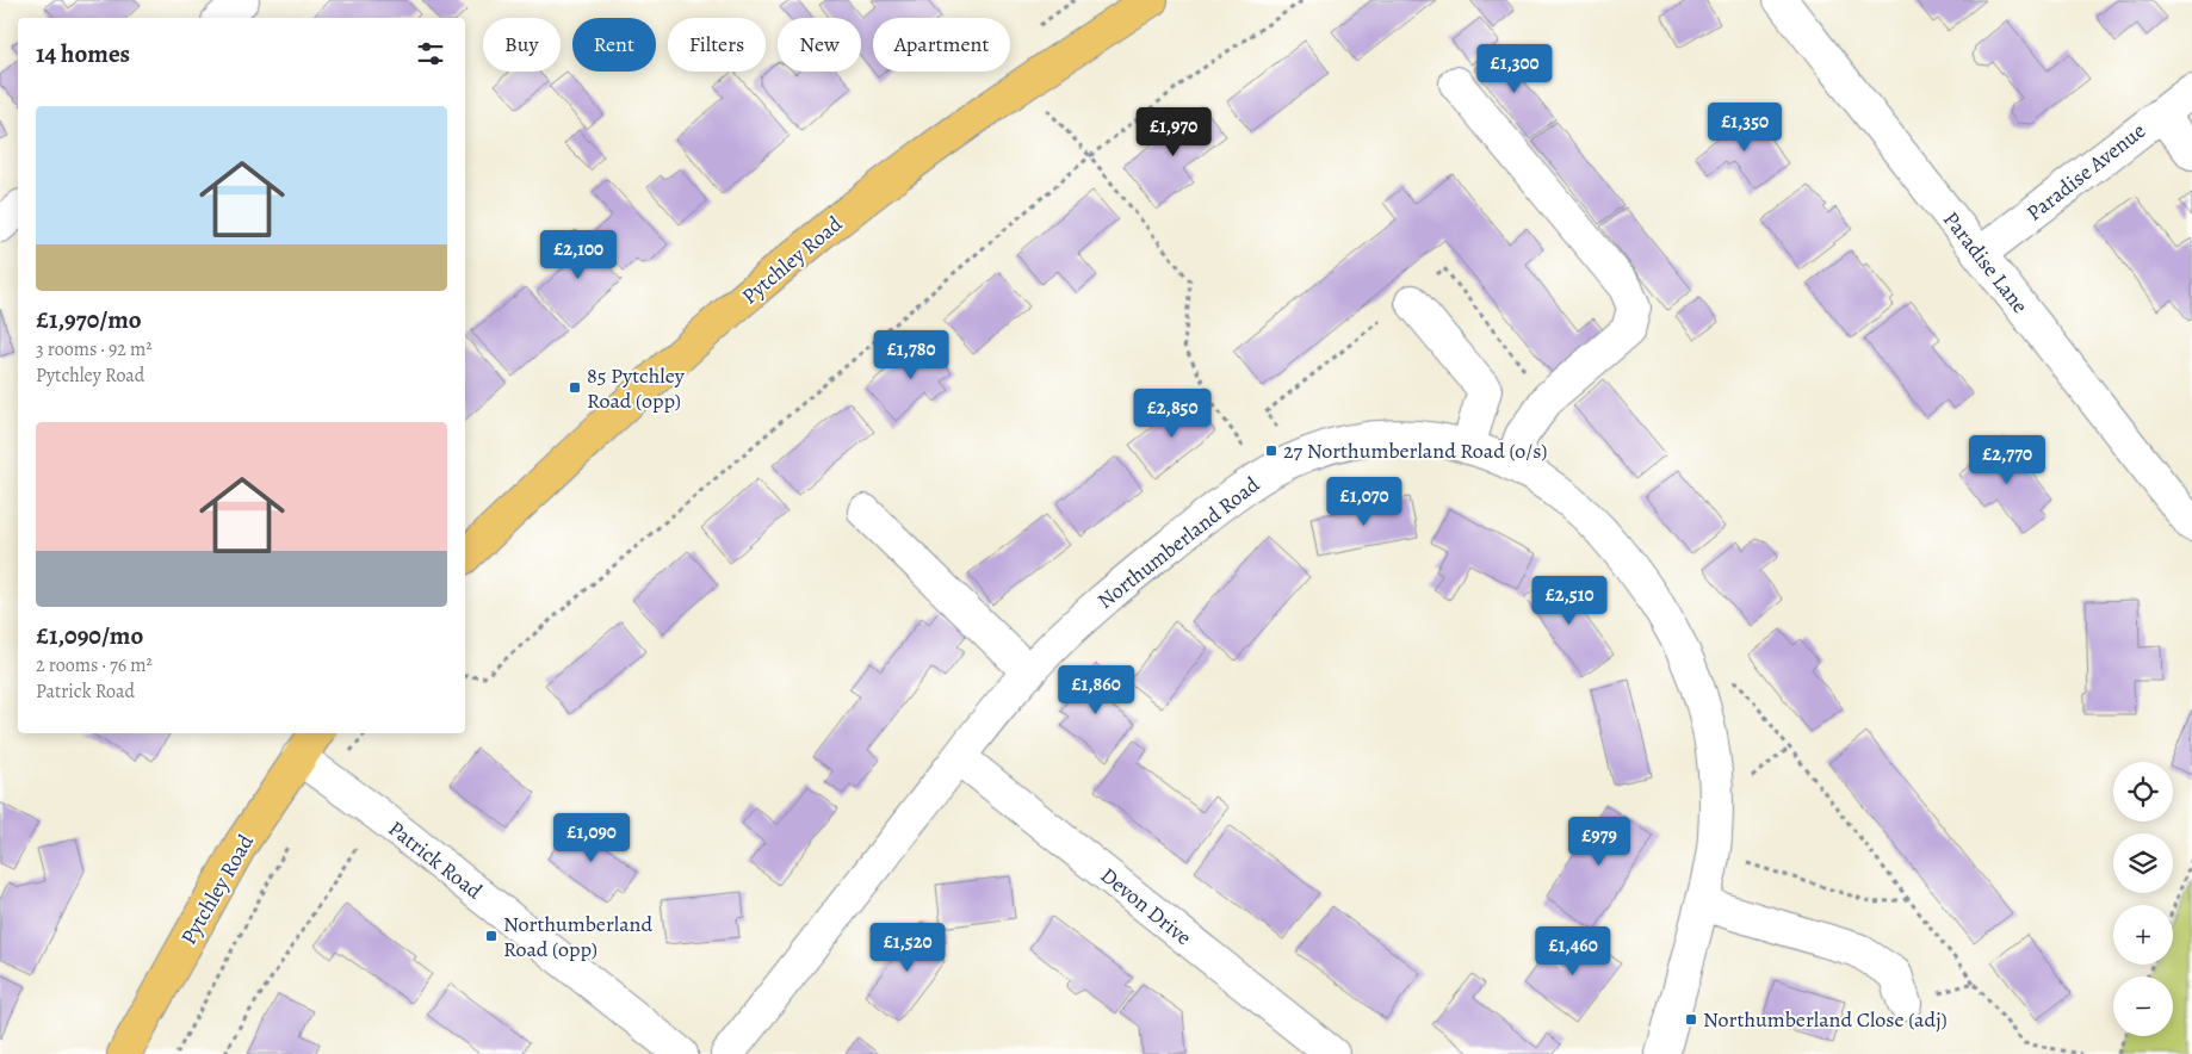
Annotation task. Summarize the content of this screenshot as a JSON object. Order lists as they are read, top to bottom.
{
  "streets": {
    "main road": ["Pytchley Road"],
    "street": [
      "Paradise Avenue",
      "Paradise Lane",
      "Northumberland Road",
      "Patrick Road",
      "Devon Drive"
    ]
  },
  "crossings": [
    ["Paradise Avenue", "Paradise Lane"],
    ["Pytchley Road", "Patrick Road"],
    ["Northumberland Road", "Devon Drive"]
  ],
  "places": {
    "transit": [
      "85 Pytchley Road (opp)",
      "27 Northumberland Road (o/s)",
      "Northumberland Road (opp)",
      "Northumberland Close (adj)"
    ]
  },
  "page": {
    "chip": [
      "Buy",
      "Rent",
      "Filters",
      "New",
      "Apartment"
    ],
    "heading": "14 homes",
    "price": [
      "£1,300",
      "£1,350",
      "£1,970",
      "£2,100",
      "£1,780",
      "£2,850",
      "£2,770",
      "£1,070",
      "£2,510",
      "£1,860",
      "£1,090",
      "£979",
      "£1,520",
      "£1,460"
    ],
    "list": [
      {
        "name": "£1,970/mo",
        "note": "3 rooms · 92 m² · Pytchley Road"
      },
      {
        "name": "£1,090/mo",
        "note": "2 rooms · 76 m² · Patrick Road"
      }
    ],
    "map_buttons": ["+", "−"]
  }
}
